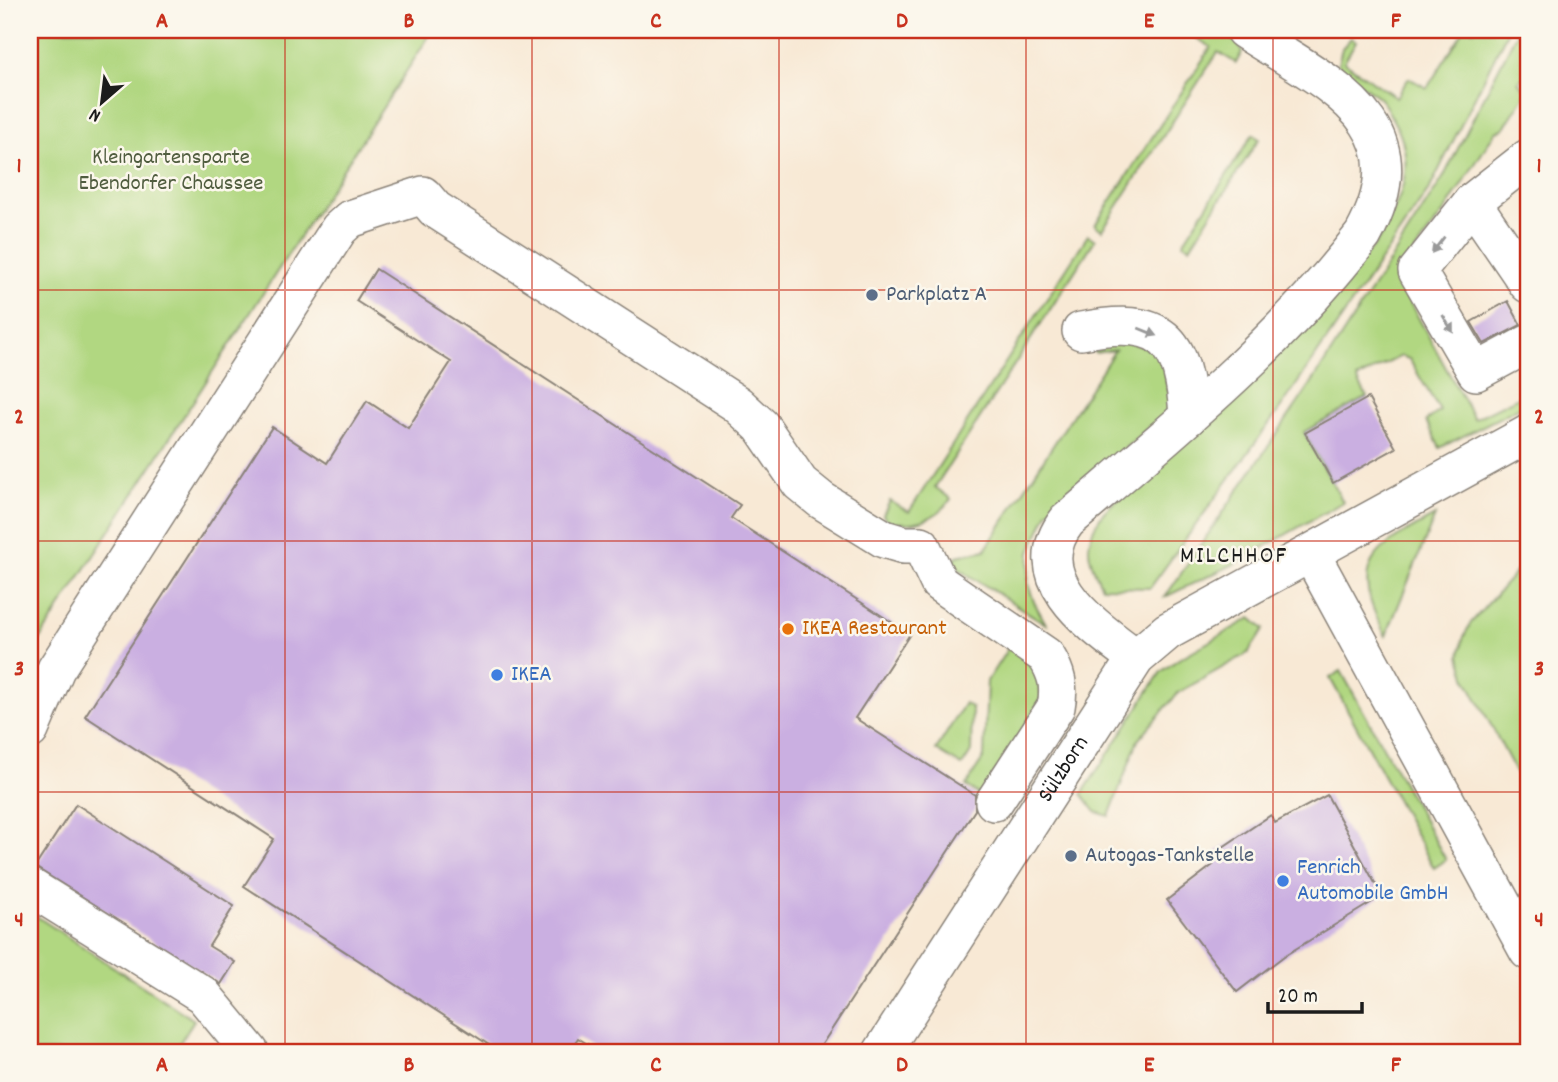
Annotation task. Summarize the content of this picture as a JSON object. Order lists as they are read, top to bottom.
{
  "streets": {
    "street": ["Sülzborn"]
  },
  "districts": ["MILCHHOF"],
  "parks": ["Kleingartensparte Ebendorfer Chaussee"],
  "places": [
    "Parkplatz A",
    "IKEA Restaurant",
    "IKEA",
    "Autogas-Tankstelle",
    "Fenrich Automobile GmbH"
  ],
  "scale_bar": "20 m",
  "north": "bottom left",
  "grid": {
    "columns": [
      "A",
      "B",
      "C",
      "D",
      "E",
      "F"
    ],
    "rows": [
      "1",
      "2",
      "3",
      "4"
    ]
  }
}
